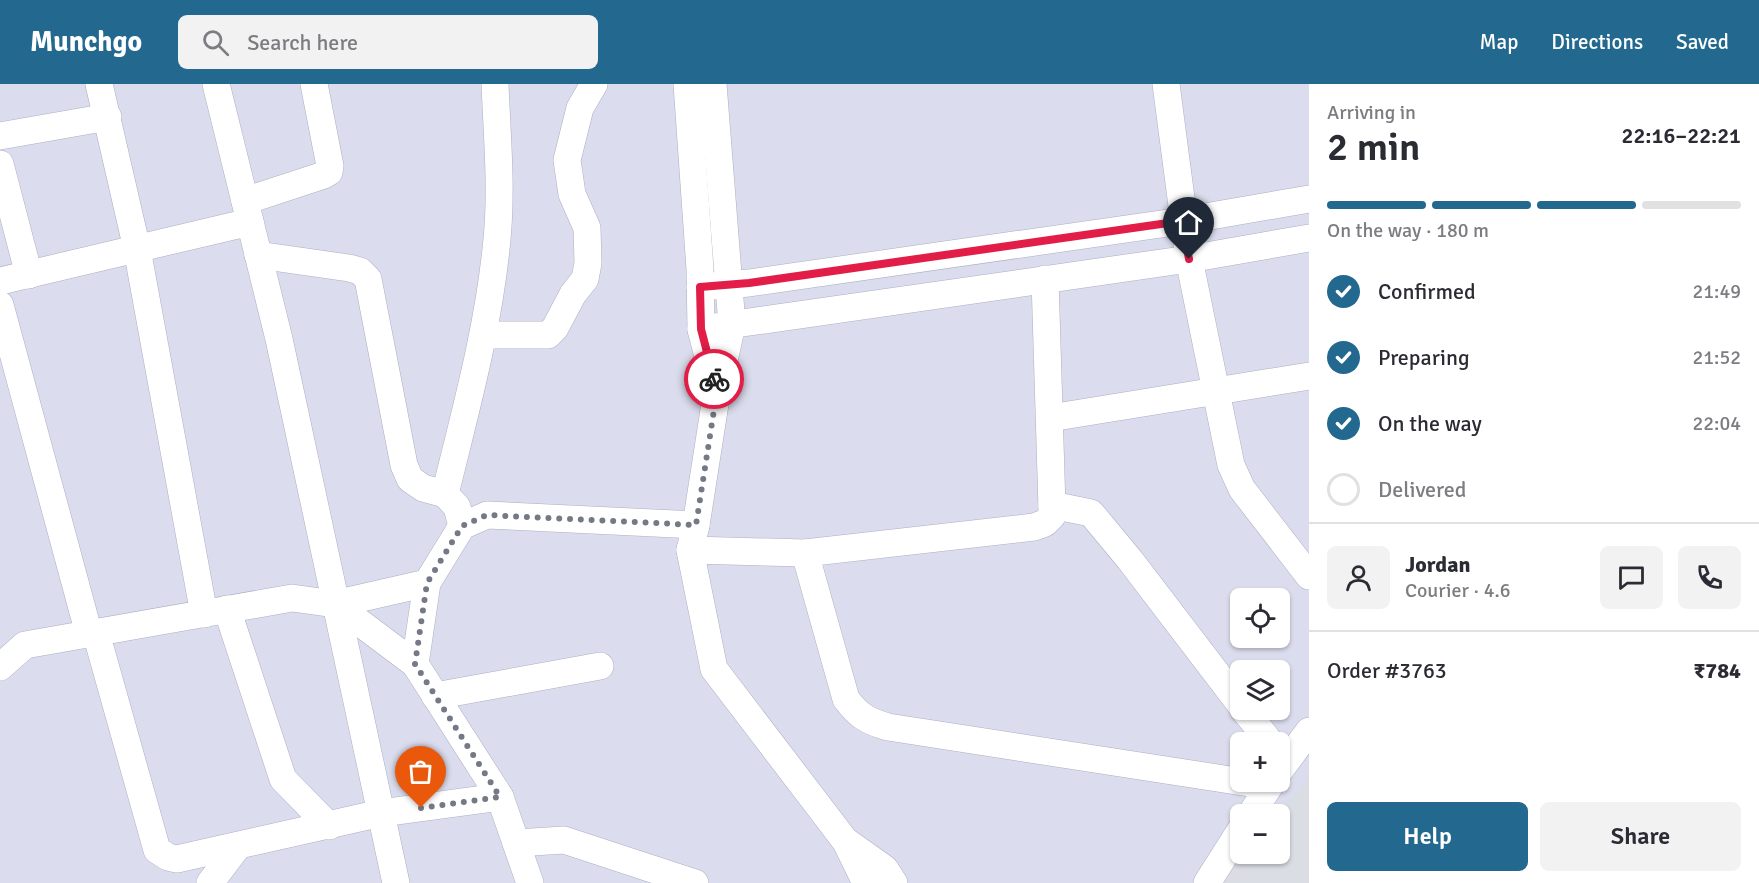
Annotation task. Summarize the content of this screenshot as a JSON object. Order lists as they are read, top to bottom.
{
  "page": {
    "header": "Munchgo",
    "search": "Search here",
    "nav": ["Map", "Directions", "Saved"],
    "heading": ["2 min", "Arriving in", "22:16–22:21"],
    "panel": [
      "Jordan",
      "Courier · 4.6",
      "Order #3763",
      "₹784"
    ],
    "bar": "On the way · 180 m",
    "list": [
      ["Confirmed", "21:49"],
      ["Preparing", "21:52"],
      ["On the way", "22:04"],
      "Delivered"
    ],
    "map_buttons": ["+", "−"],
    "buttons": ["Help", "Share"]
  }
}
